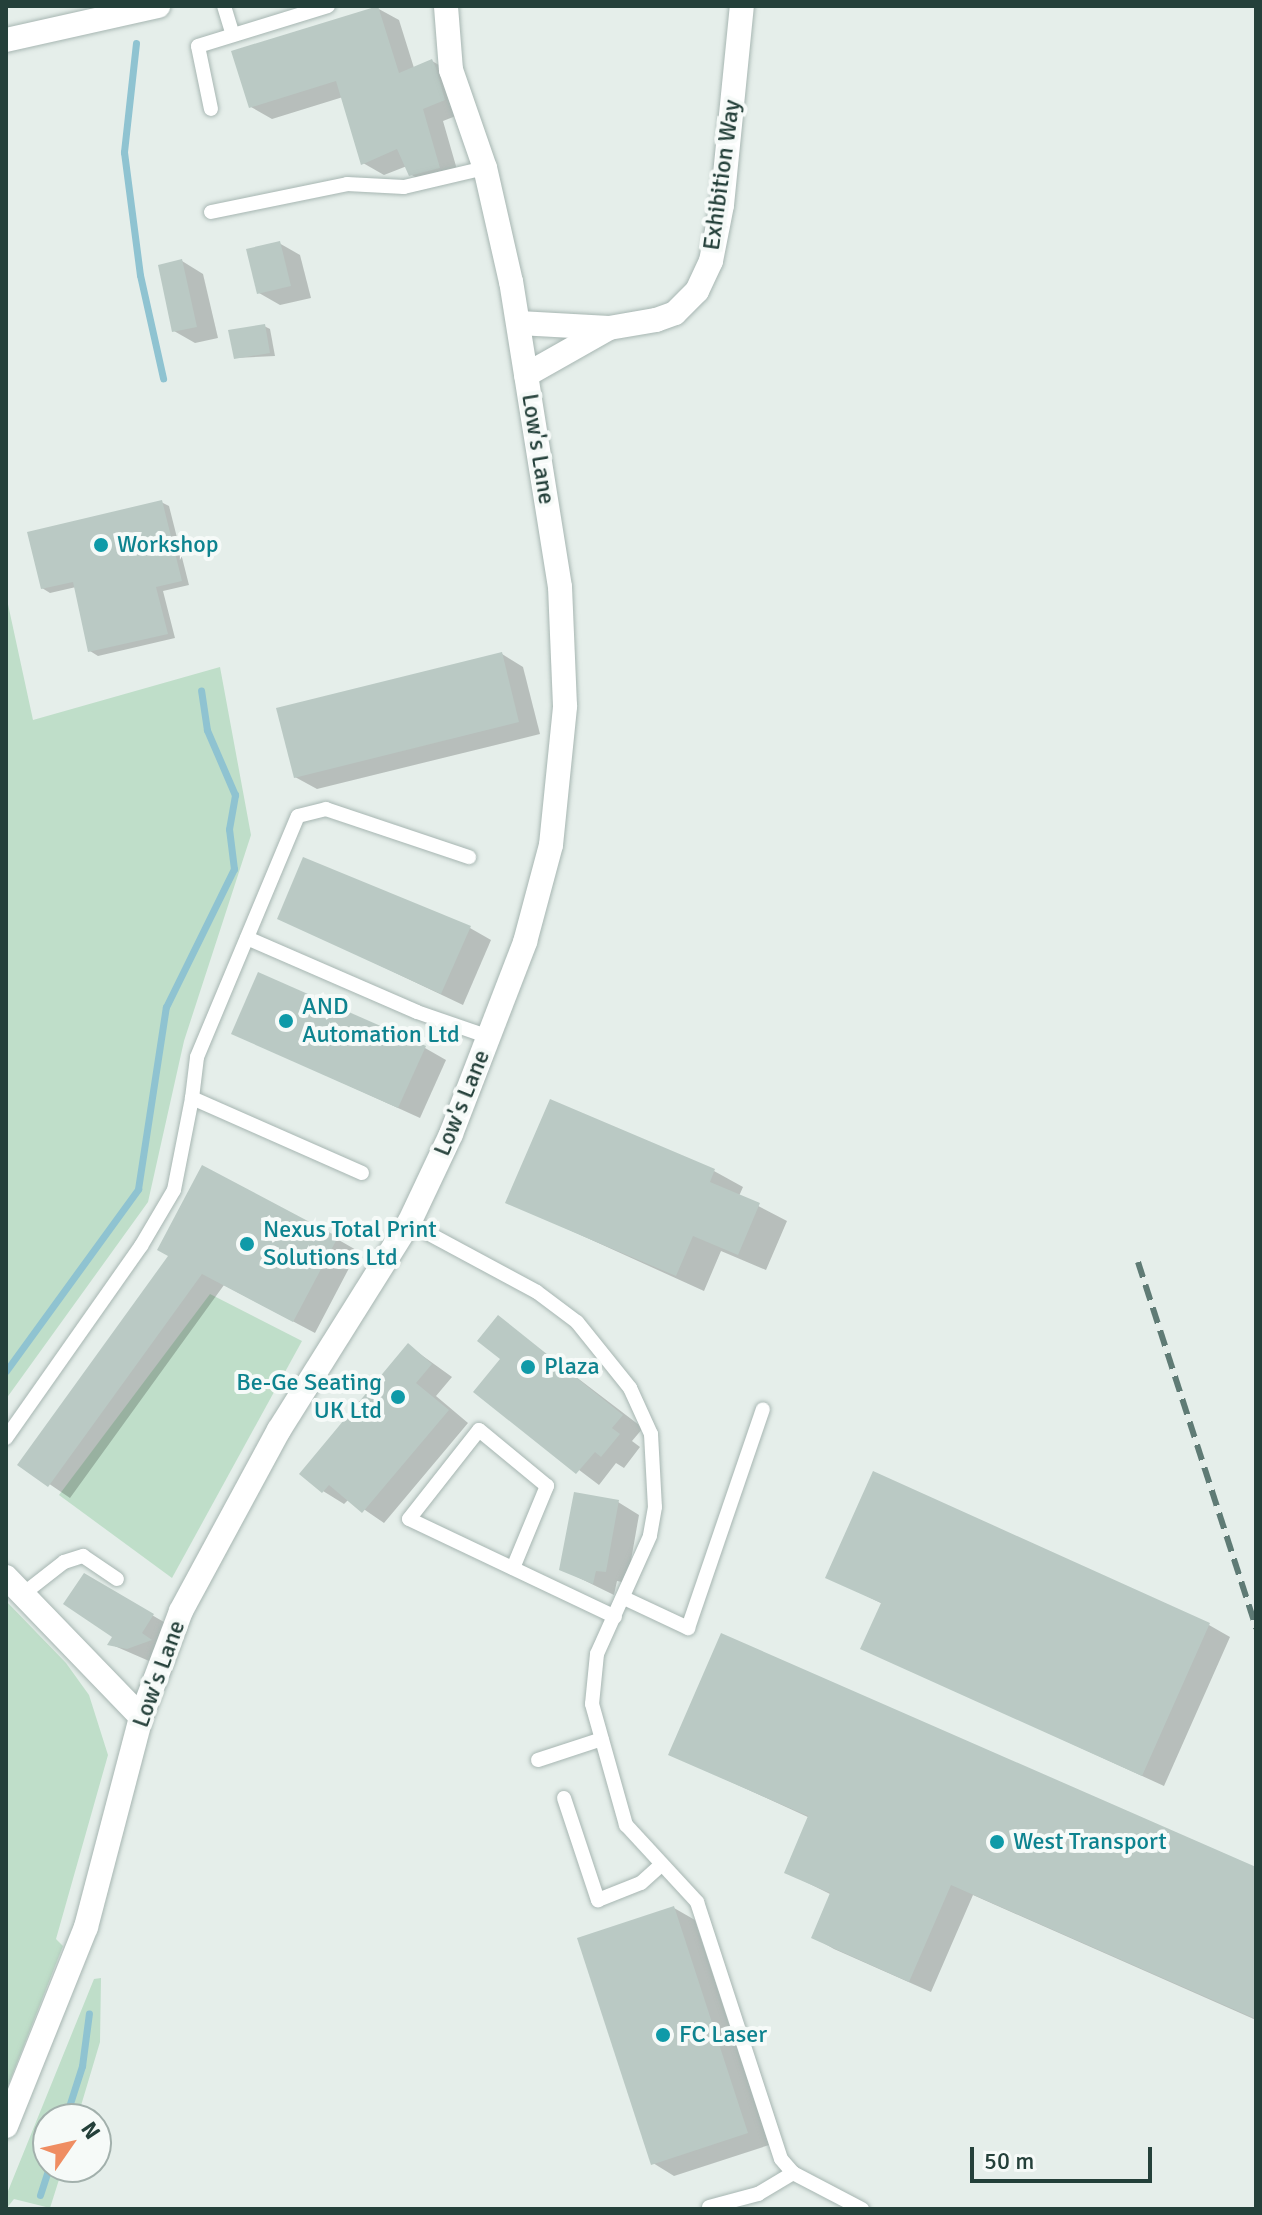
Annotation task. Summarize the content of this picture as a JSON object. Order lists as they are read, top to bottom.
{
  "streets": {
    "street": ["Exhibition Way", "Low's Lane"]
  },
  "crossings": [
    ["Exhibition Way", "Low's Lane"]
  ],
  "places": [
    "Workshop",
    "AND Automation Ltd",
    "Nexus Total Print Solutions Ltd",
    "Plaza",
    "Be-Ge Seating UK Ltd",
    "West Transport",
    "FC Laser"
  ],
  "scale_bar": "50 m",
  "north": "top right"
}
